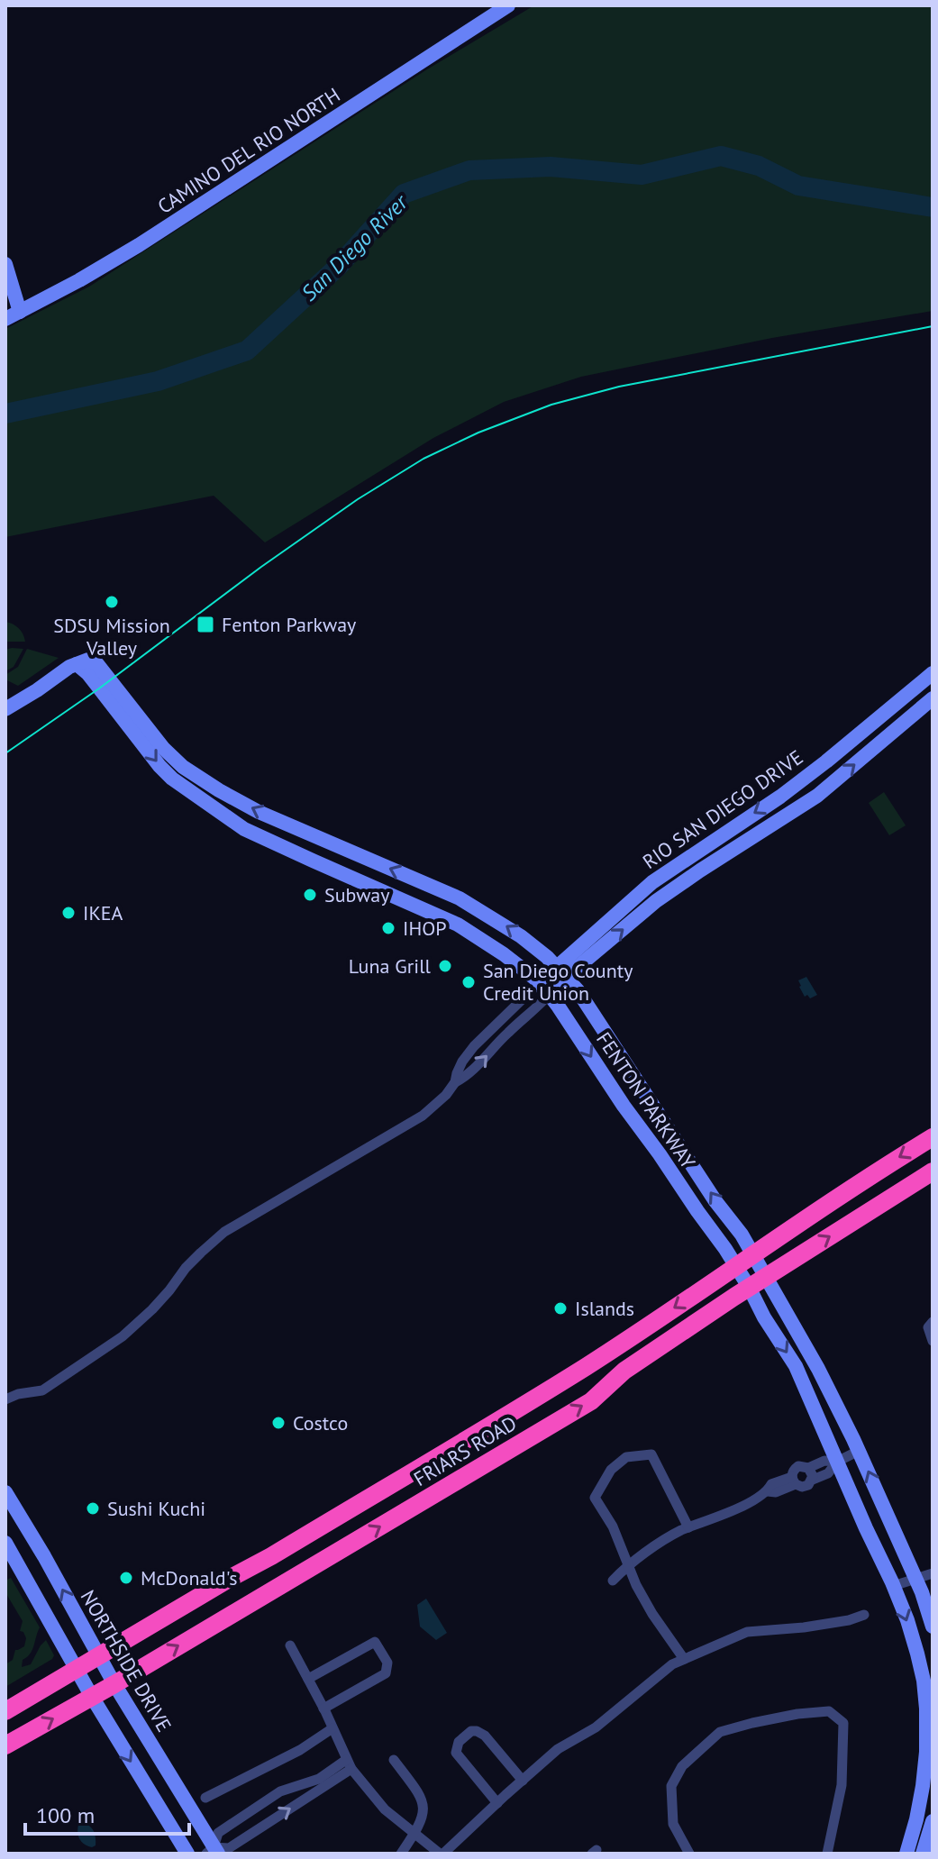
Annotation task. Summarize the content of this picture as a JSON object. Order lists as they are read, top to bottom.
{
  "streets": {
    "highway": ["FRIARS ROAD"],
    "street": [
      "CAMINO DEL RIO NORTH",
      "RIO SAN DIEGO DRIVE",
      "FENTON PARKWAY",
      "NORTHSIDE DRIVE"
    ]
  },
  "crossings": [
    ["RIO SAN DIEGO DRIVE", "FENTON PARKWAY"],
    ["FENTON PARKWAY", "FRIARS ROAD"],
    ["FRIARS ROAD", "NORTHSIDE DRIVE"]
  ],
  "water": ["San Diego River"],
  "places": {
    "other": [
      "SDSU Mission Valley",
      "Subway",
      "IKEA",
      "IHOP",
      "Luna Grill",
      "San Diego County Credit Union",
      "Islands",
      "Costco",
      "Sushi Kuchi",
      "McDonald's"
    ],
    "transit": ["Fenton Parkway"]
  },
  "scale_bar": "100 m"
}
